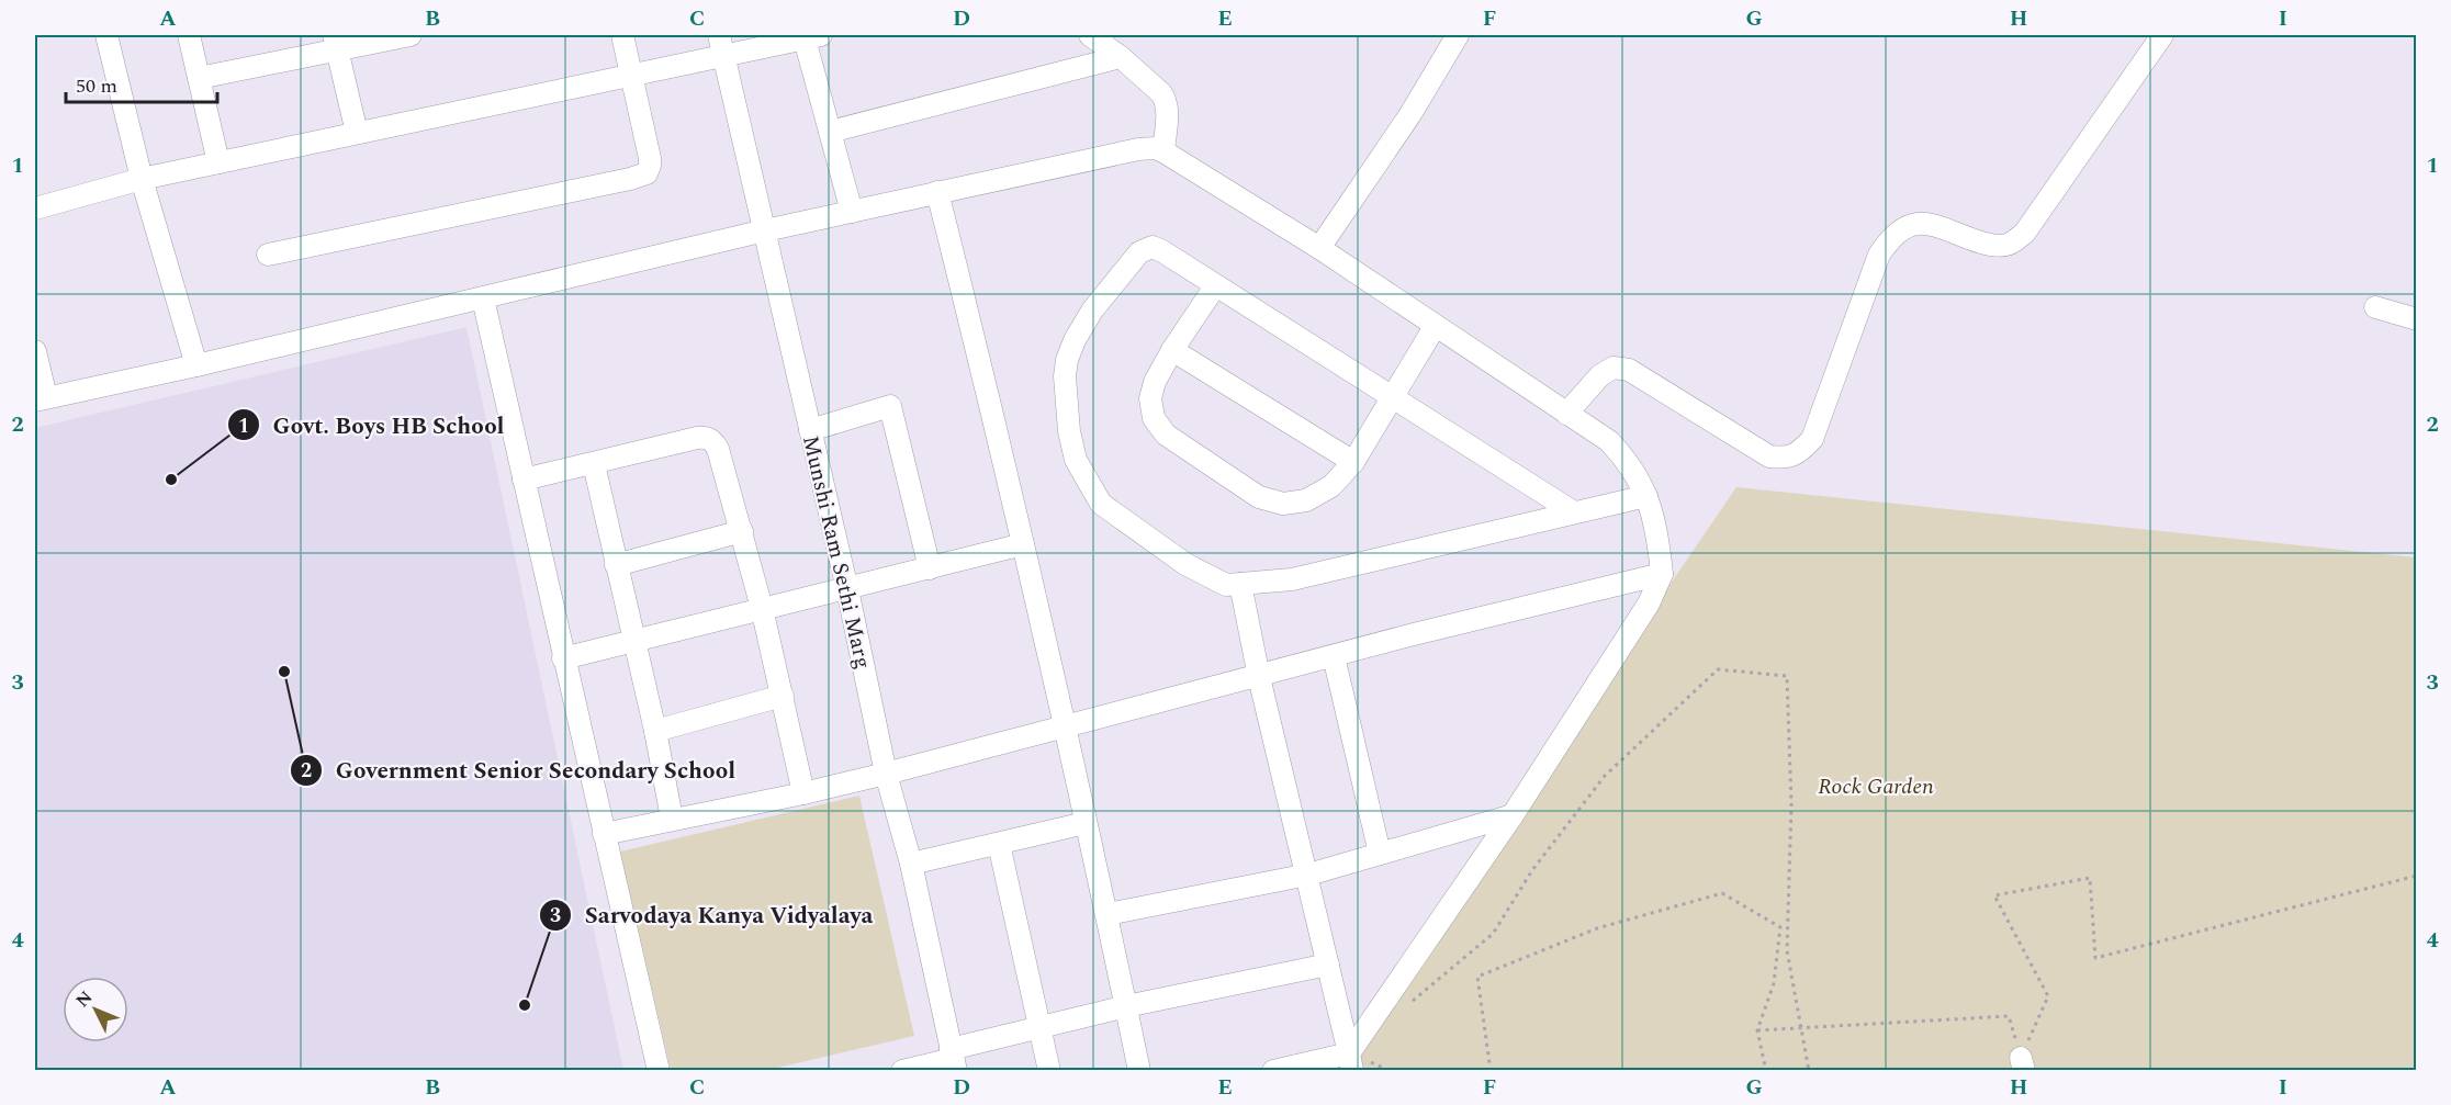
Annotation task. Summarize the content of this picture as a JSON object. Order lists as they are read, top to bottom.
{
  "streets": {
    "street": ["Munshi Ram Sethi Marg"]
  },
  "parks": ["Rock Garden"],
  "places": ["Govt. Boys HB School", "Government Senior Secondary School", "Sarvodaya Kanya Vidyalaya"],
  "scale_bar": "50 m",
  "north": "top left",
  "grid": {
    "columns": [
      "A",
      "B",
      "C",
      "D",
      "E",
      "F",
      "G",
      "H",
      "I"
    ],
    "rows": [
      "1",
      "2",
      "3",
      "4"
    ]
  }
}
